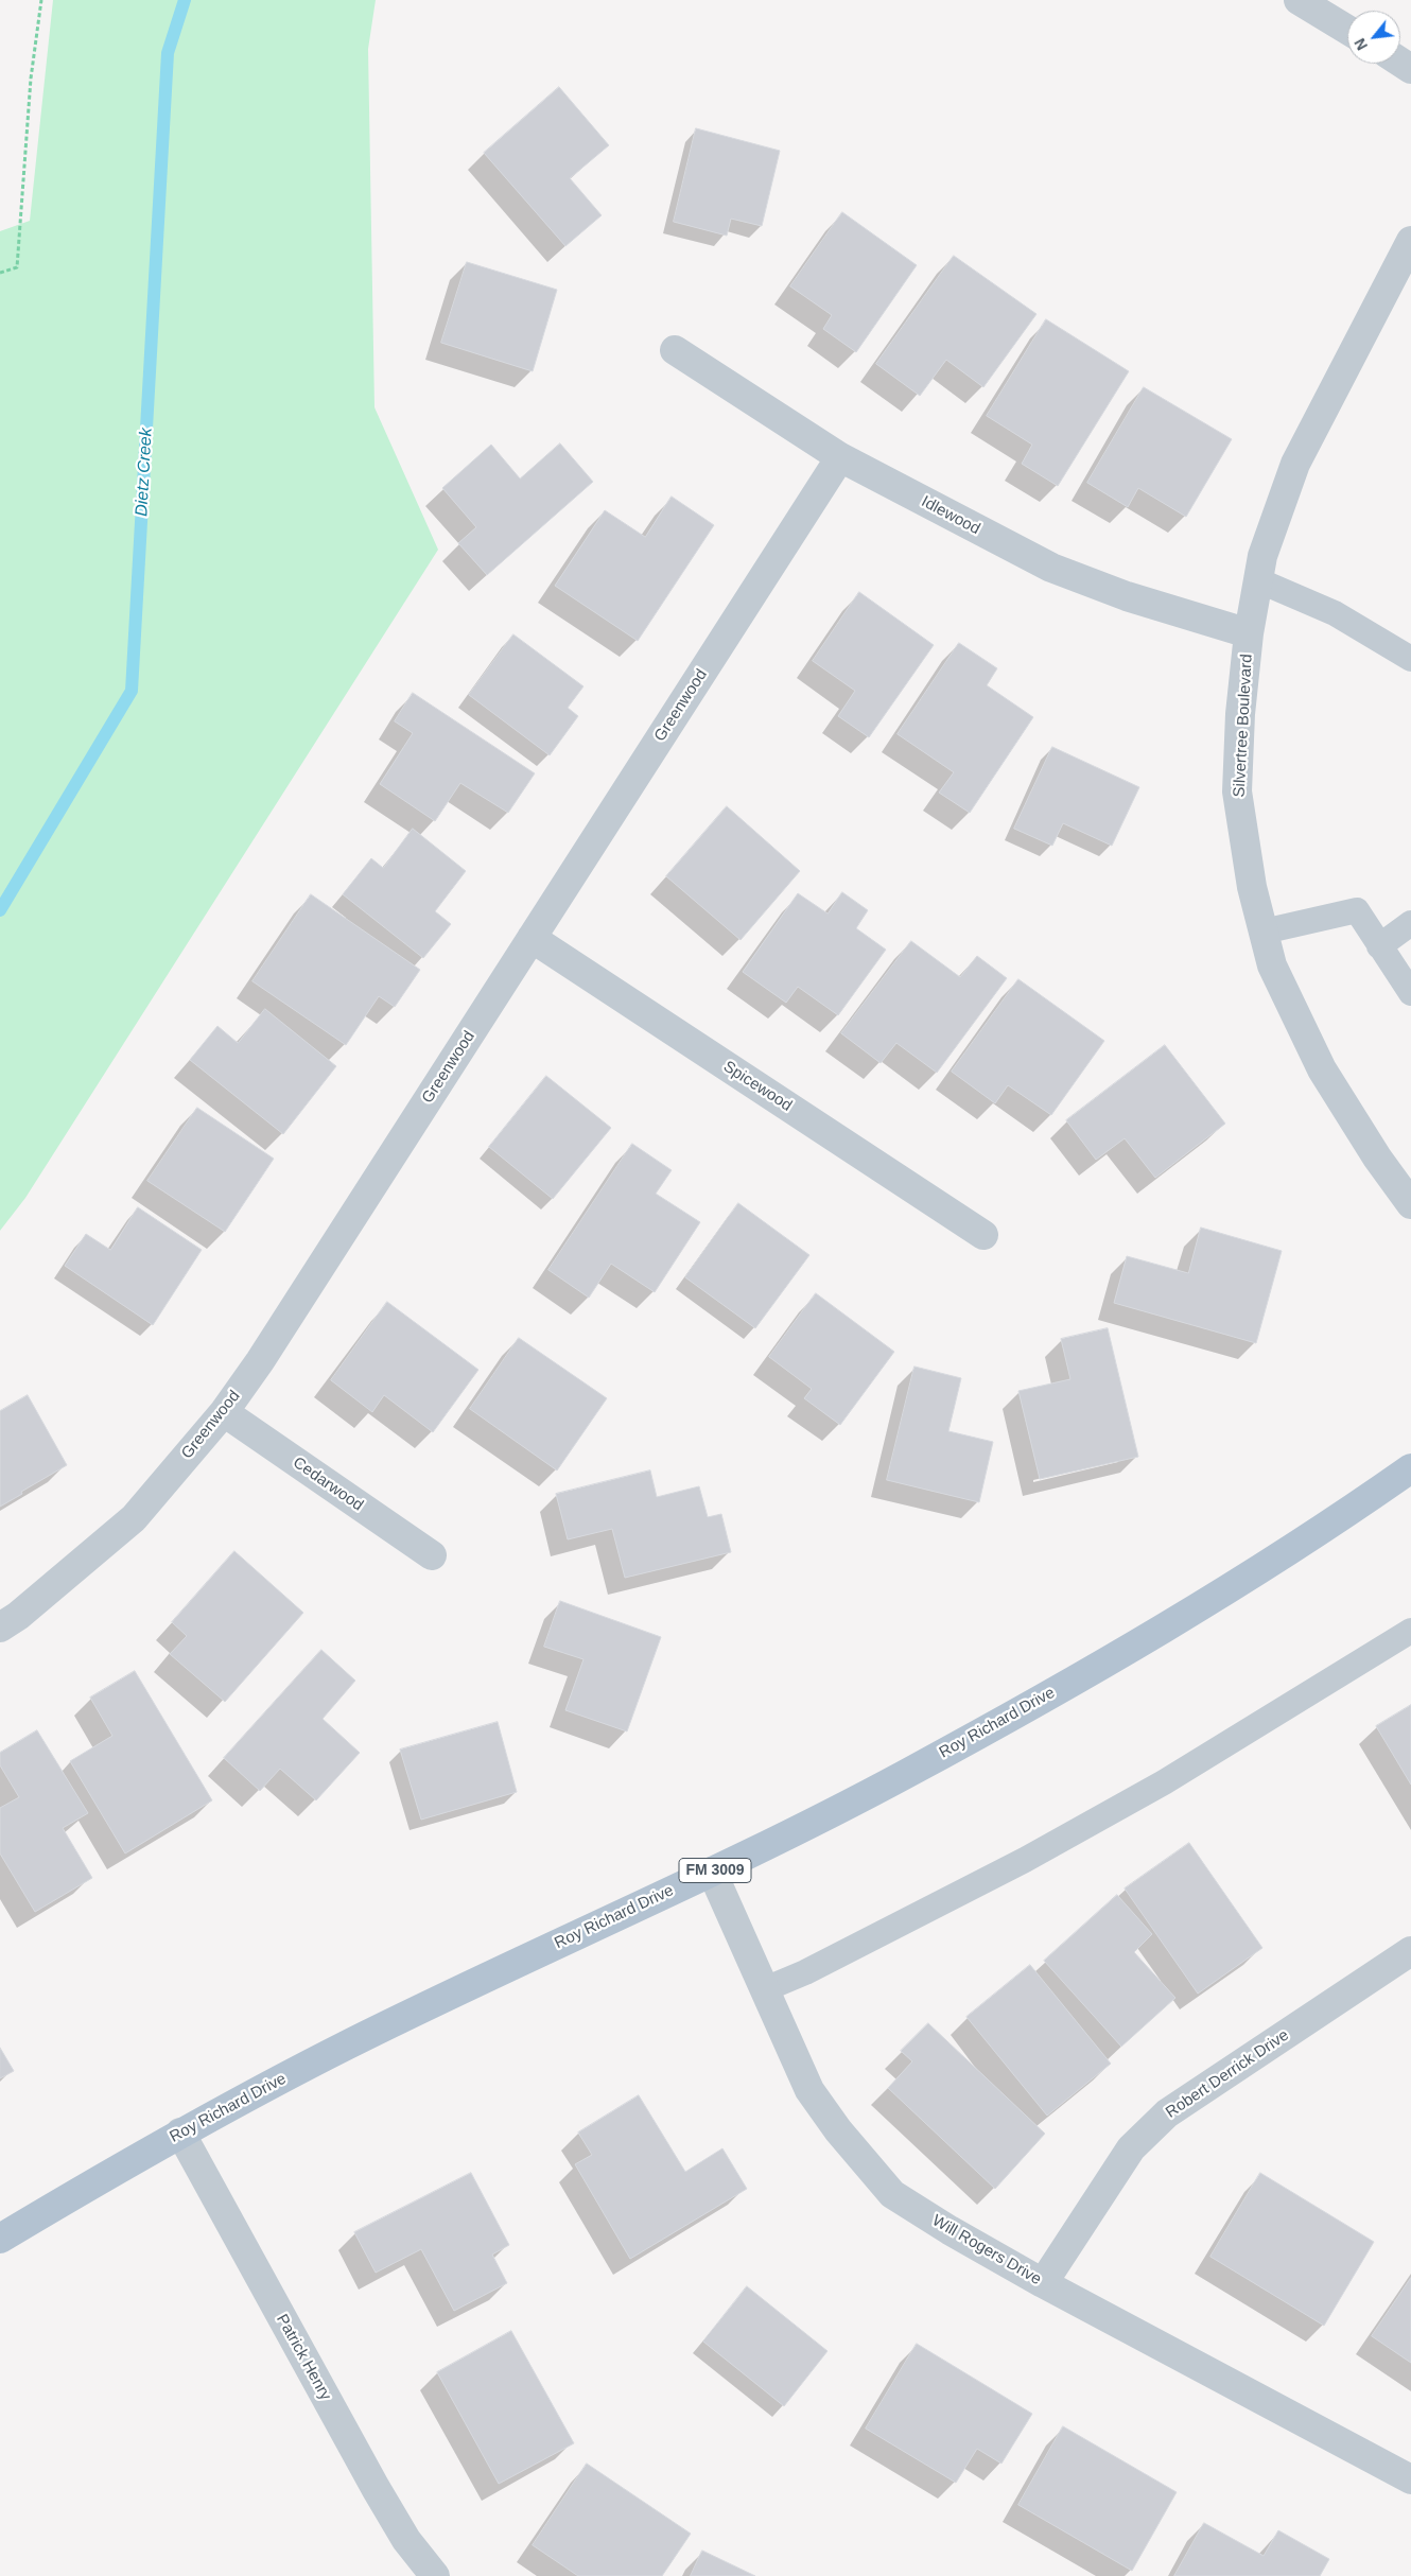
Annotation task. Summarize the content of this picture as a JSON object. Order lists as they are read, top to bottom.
{
  "streets": {
    "main road": ["Roy Richard Drive", "FM 3009"],
    "street": [
      "Idlewood",
      "Greenwood",
      "Silvertree Boulevard",
      "Spicewood",
      "Cedarwood",
      "Robert Derrick Drive",
      "Will Rogers Drive",
      "Patrick Henry"
    ]
  },
  "crossings": [
    ["Idlewood", "Greenwood"],
    ["Idlewood", "Silvertree Boulevard"],
    ["Greenwood", "Spicewood"],
    ["Greenwood", "Cedarwood"],
    ["Roy Richard Drive", "Will Rogers Drive"],
    ["Roy Richard Drive", "Patrick Henry"],
    ["Robert Derrick Drive", "Will Rogers Drive"]
  ],
  "water": ["Dietz Creek"],
  "north": "bottom left"
}
